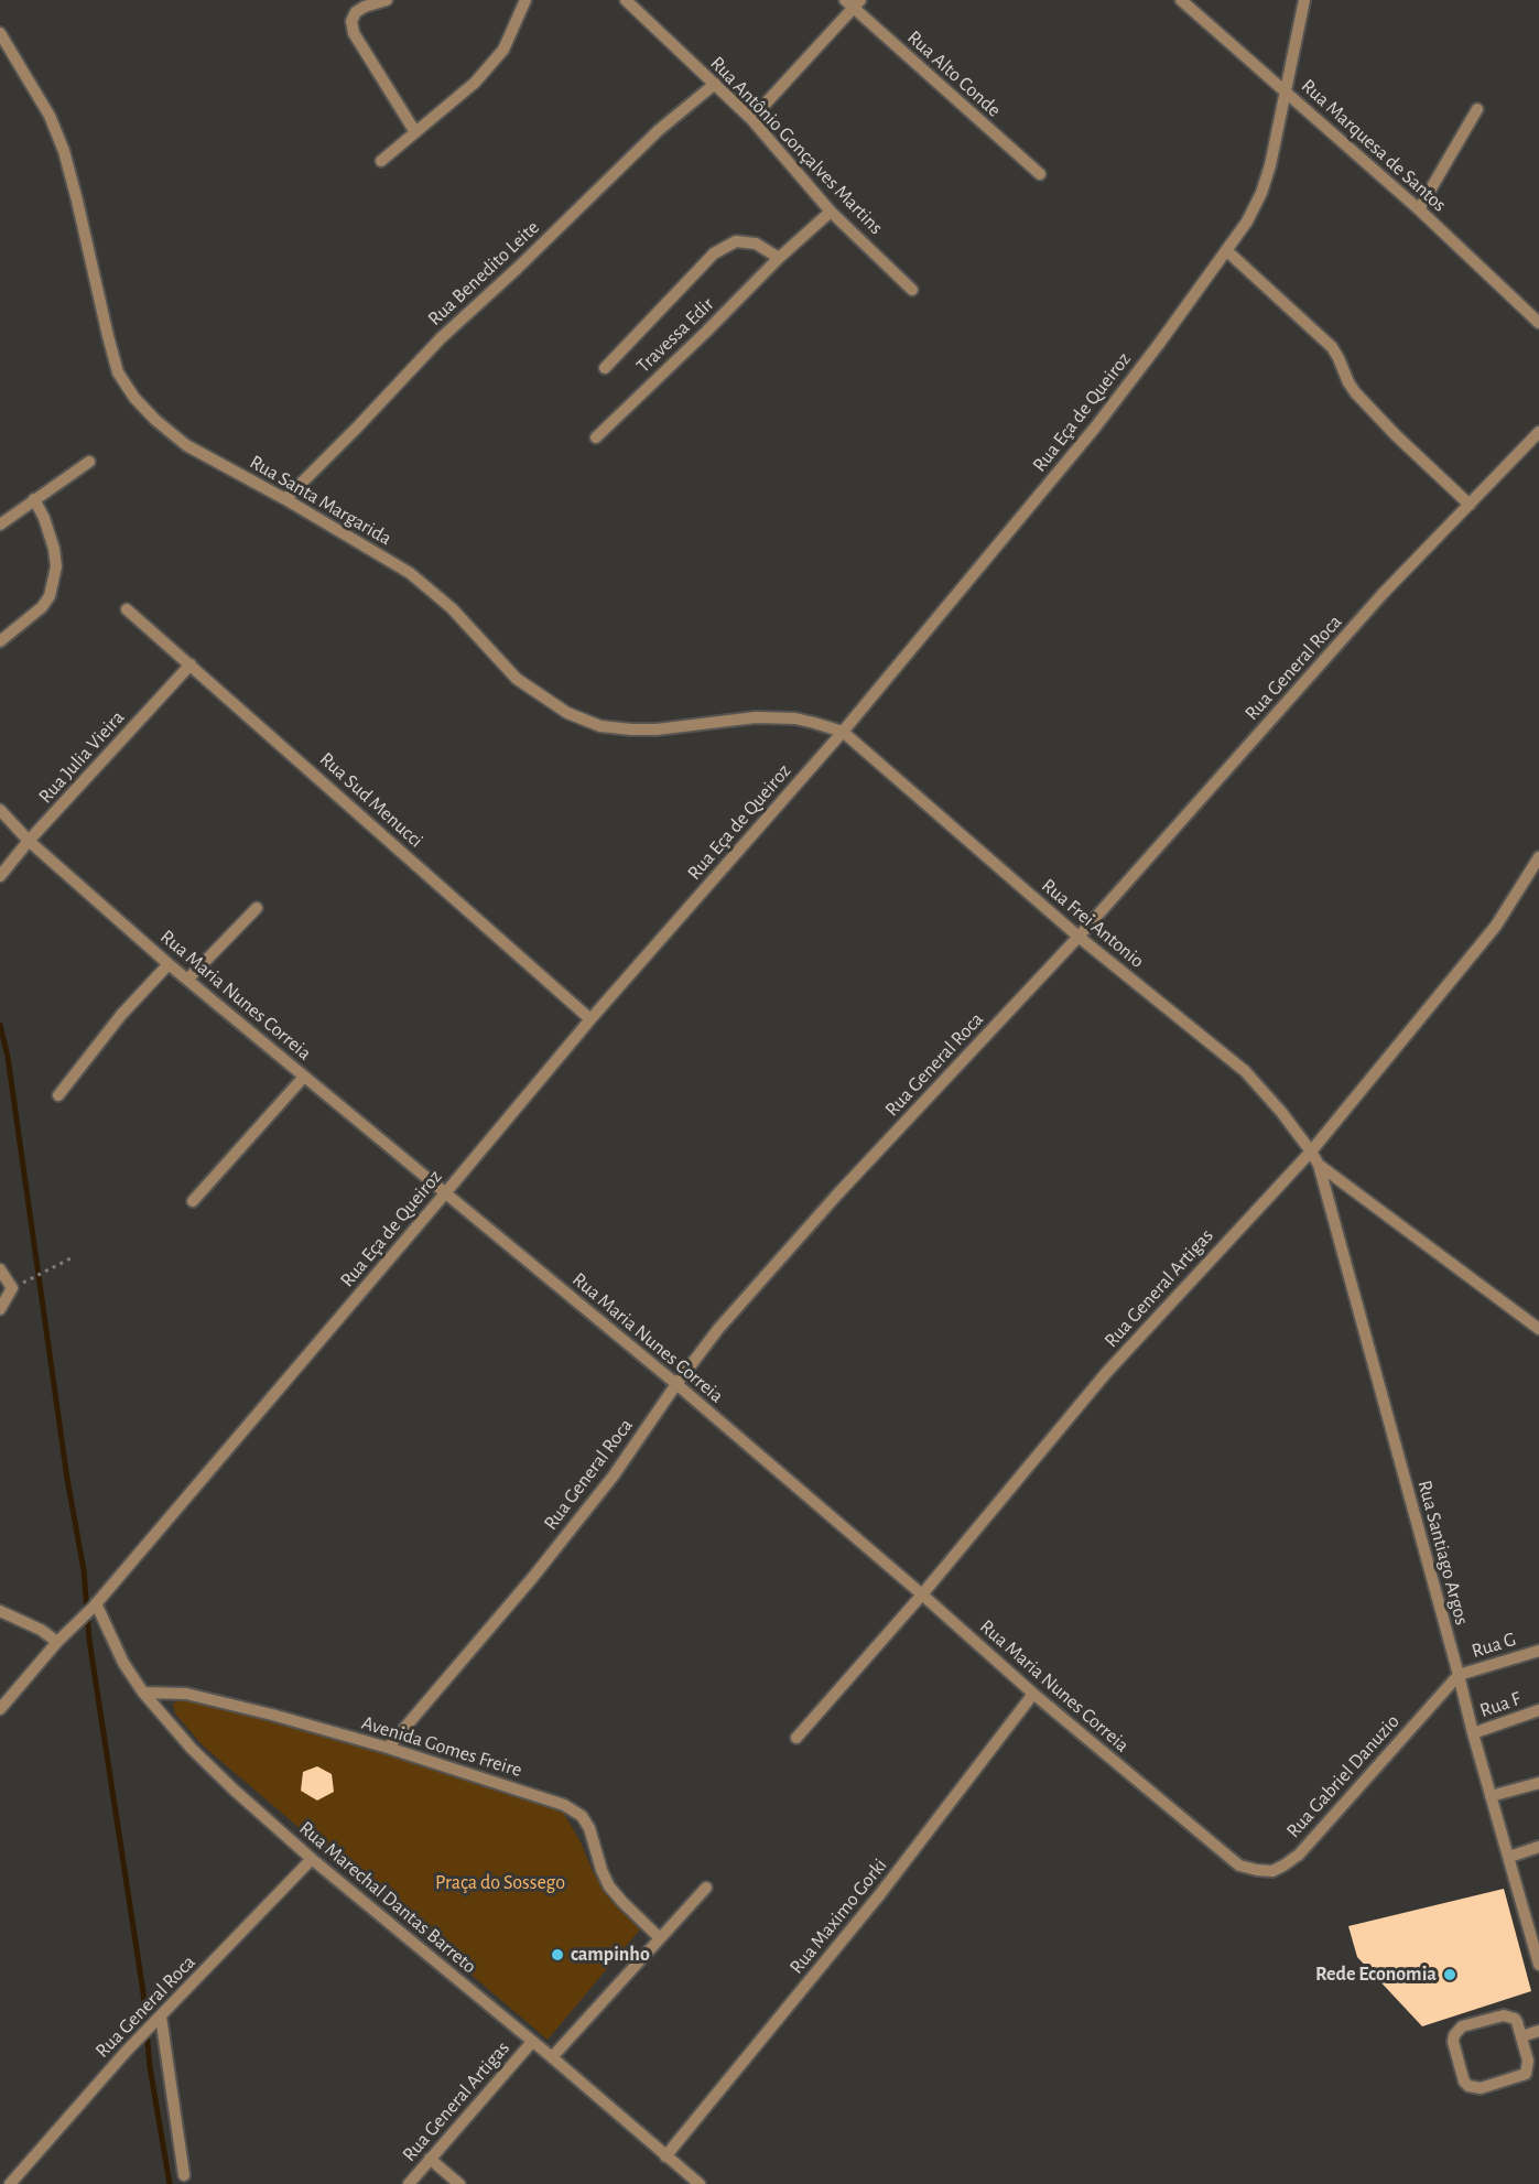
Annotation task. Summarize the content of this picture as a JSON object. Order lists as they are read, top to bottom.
{
  "streets": {
    "street": [
      "Rua Alto Conde",
      "Rua Antônio Gonçalves Martins",
      "Rua Marquesa de Santos",
      "Rua Benedito Leite",
      "Travessa Edir",
      "Rua Eça de Queiroz",
      "Rua Santa Margarida",
      "Rua General Roca",
      "Rua Julia Vieira",
      "Rua Sud Menucci",
      "Rua Frei Antonio",
      "Rua Maria Nunes Correia",
      "Rua General Artigas",
      "Rua Santiago Argos",
      "Rua G",
      "Rua F",
      "Avenida Gomes Freire",
      "Rua Gabriel Danuzio",
      "Rua Marechal Dantas Barreto",
      "Rua Maximo Gorki"
    ]
  },
  "crossings": [
    ["Rua Antônio Gonçalves Martins", "Rua Benedito Leite"],
    ["Rua Antônio Gonçalves Martins", "Travessa Edir"],
    ["Rua Marquesa de Santos", "Rua Eça de Queiroz"],
    ["Rua Benedito Leite", "Rua Santa Margarida"],
    ["Rua Eça de Queiroz", "Rua Santa Margarida"],
    ["Rua Eça de Queiroz", "Rua Sud Menucci"],
    ["Rua Eça de Queiroz", "Rua Frei Antonio"],
    ["Rua Eça de Queiroz", "Rua Maria Nunes Correia"],
    ["Rua Eça de Queiroz", "Rua Marechal Dantas Barreto"],
    ["Rua Santa Margarida", "Rua Frei Antonio"],
    ["Rua General Roca", "Rua Frei Antonio"],
    ["Rua General Roca", "Rua Maria Nunes Correia"],
    ["Rua General Roca", "Avenida Gomes Freire"],
    ["Rua General Roca", "Rua Marechal Dantas Barreto"],
    ["Rua Julia Vieira", "Rua Sud Menucci"],
    ["Rua Julia Vieira", "Rua Maria Nunes Correia"],
    ["Rua Frei Antonio", "Rua General Artigas"],
    ["Rua Frei Antonio", "Rua Santiago Argos"],
    ["Rua Maria Nunes Correia", "Rua General Artigas"],
    ["Rua Maria Nunes Correia", "Rua Gabriel Danuzio"],
    ["Rua Maria Nunes Correia", "Rua Maximo Gorki"],
    ["Rua General Artigas", "Rua Santiago Argos"],
    ["Rua General Artigas", "Rua Marechal Dantas Barreto"],
    ["Rua Santiago Argos", "Rua G"],
    ["Rua Santiago Argos", "Rua F"],
    ["Rua Santiago Argos", "Rua Gabriel Danuzio"],
    ["Rua G", "Rua Gabriel Danuzio"],
    ["Avenida Gomes Freire", "Rua Marechal Dantas Barreto"],
    ["Rua Marechal Dantas Barreto", "Rua Maximo Gorki"]
  ],
  "parks": ["Praça do Sossego"],
  "places": ["campinho", "Rede Economia"]
}
